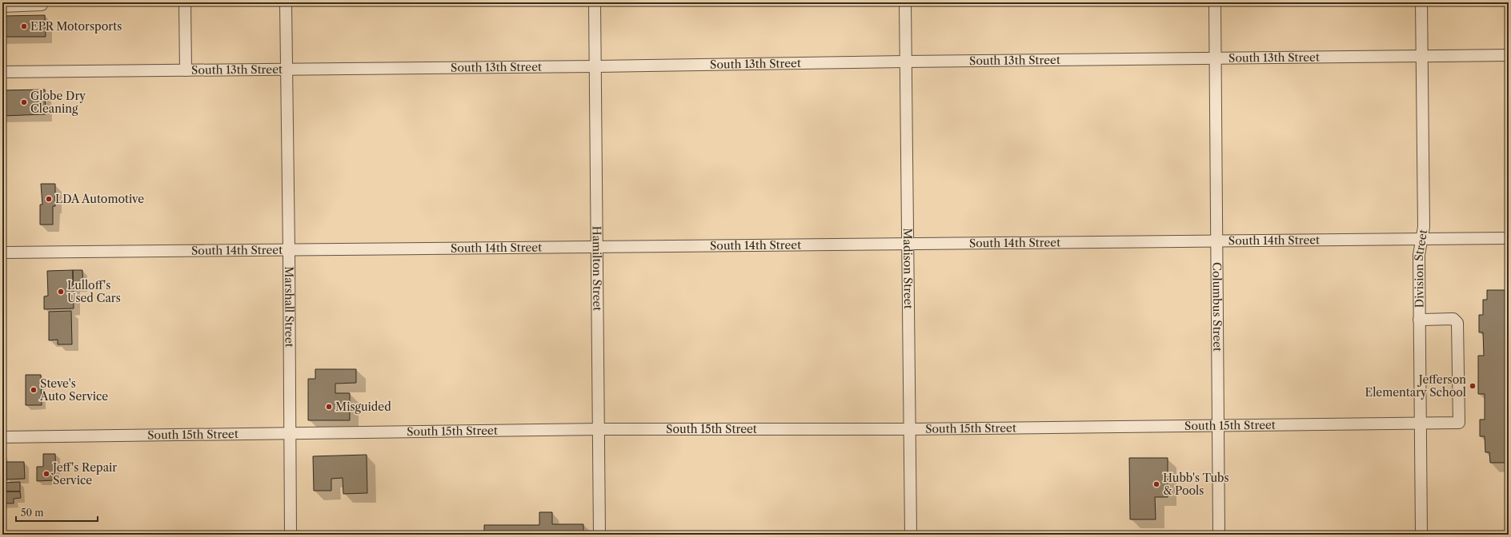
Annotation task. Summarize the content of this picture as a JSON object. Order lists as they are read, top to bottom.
{
  "streets": {
    "street": [
      "South 13th Street",
      "South 14th Street",
      "Hamilton Street",
      "Madison Street",
      "Division Street",
      "Marshall Street",
      "Columbus Street",
      "South 15th Street"
    ]
  },
  "crossings": [
    ["South 13th Street", "Hamilton Street"],
    ["South 13th Street", "Madison Street"],
    ["South 13th Street", "Division Street"],
    ["South 13th Street", "Marshall Street"],
    ["South 13th Street", "Columbus Street"],
    ["South 14th Street", "Hamilton Street"],
    ["South 14th Street", "Madison Street"],
    ["South 14th Street", "Division Street"],
    ["South 14th Street", "Marshall Street"],
    ["South 14th Street", "Columbus Street"],
    ["Hamilton Street", "South 15th Street"],
    ["Madison Street", "South 15th Street"],
    ["Division Street", "South 15th Street"],
    ["Marshall Street", "South 15th Street"],
    ["Columbus Street", "South 15th Street"]
  ],
  "places": [
    "EPR Motorsports",
    "Globe Dry Cleaning",
    "LDA Automotive",
    "Lulloff's Used Cars",
    "Jefferson Elementary School",
    "Steve's Auto Service",
    "Misguided",
    "Jeff's Repair Service",
    "Hubb's Tubs & Pools"
  ],
  "scale_bar": "50 m"
}
